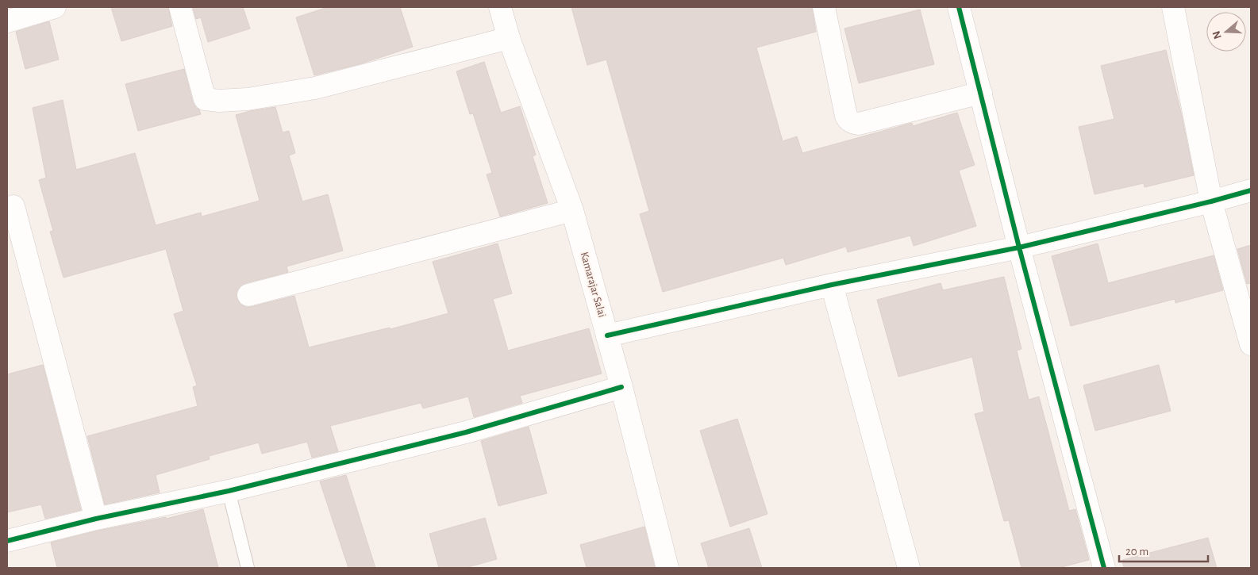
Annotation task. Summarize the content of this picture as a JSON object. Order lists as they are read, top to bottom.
{
  "streets": {
    "street": ["Kamarajar Salai"]
  },
  "scale_bar": "20 m",
  "north": "left"
}
